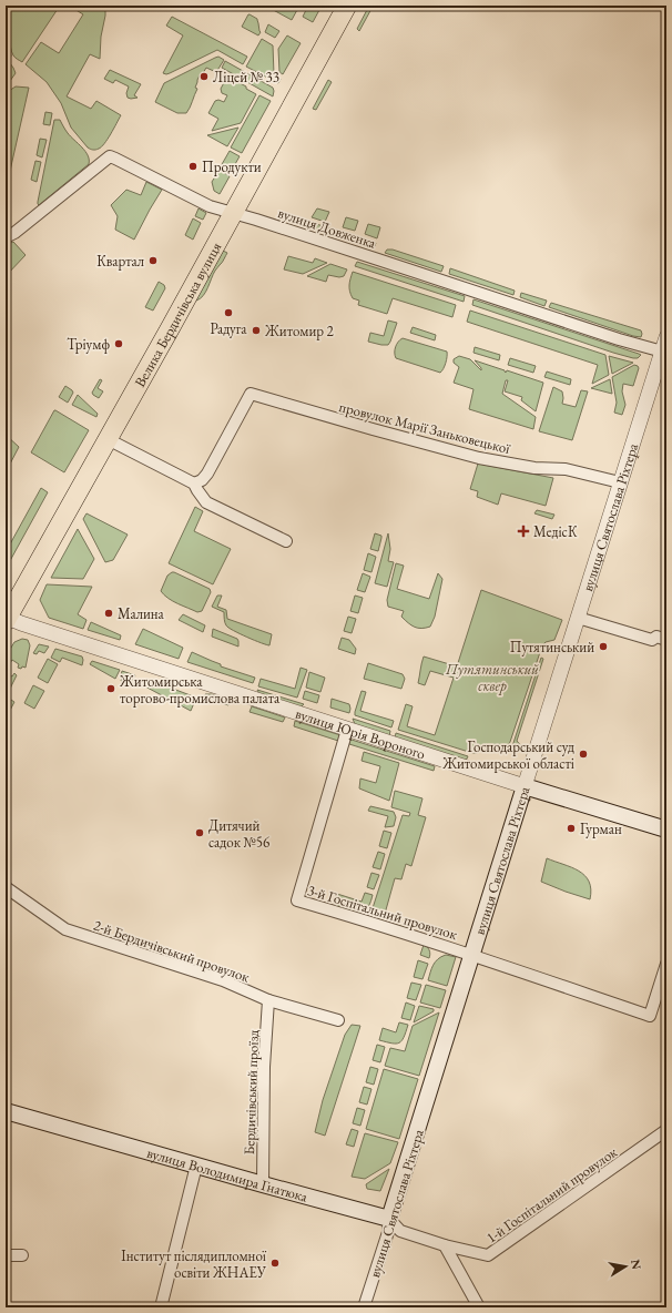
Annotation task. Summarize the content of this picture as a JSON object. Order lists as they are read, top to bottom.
{
  "streets": {
    "highway": ["Велика Бердичівська вулиця"],
    "main road": ["вулиця Святослава Ріхтера", "вулиця Юрія Вороного", "вулиця Володимира Гнатюка"],
    "street": [
      "вулиця Довженка",
      "провулок Марії Заньковецької",
      "3-й Госпітальний провулок",
      "2-й Бердичівський провулок",
      "Бердичівський проїзд",
      "1-й Госпітальний провулок"
    ]
  },
  "crossings": [
    ["вулиця Довженка", "Велика Бердичівська вулиця"],
    ["вулиця Довженка", "вулиця Святослава Ріхтера"],
    ["Велика Бердичівська вулиця", "вулиця Юрія Вороного"],
    ["провулок Марії Заньковецької", "вулиця Святослава Ріхтера"],
    ["вулиця Святослава Ріхтера", "вулиця Юрія Вороного"],
    ["вулиця Святослава Ріхтера", "3-й Госпітальний провулок"],
    ["вулиця Святослава Ріхтера", "вулиця Володимира Гнатюка"],
    ["вулиця Юрія Вороного", "3-й Госпітальний провулок"],
    ["2-й Бердичівський провулок", "Бердичівський проїзд"],
    ["Бердичівський проїзд", "вулиця Володимира Гнатюка"],
    ["вулиця Володимира Гнатюка", "1-й Госпітальний провулок"]
  ],
  "parks": ["Путятинський сквер"],
  "places": {
    "other": [
      "Ліцей № 33",
      "Продукти",
      "Квартал",
      "Радуга",
      "Житомир 2",
      "Тріумф",
      "Малина",
      "Путятинський",
      "Житомирська торгово-промислова палата",
      "Господарський суд Житомирської області",
      "Гурман",
      "Дитячий садок №56",
      "Інститут післядипломної освіти ЖНАЕУ"
    ],
    "health": ["МедісК"]
  },
  "north": "right"
}
